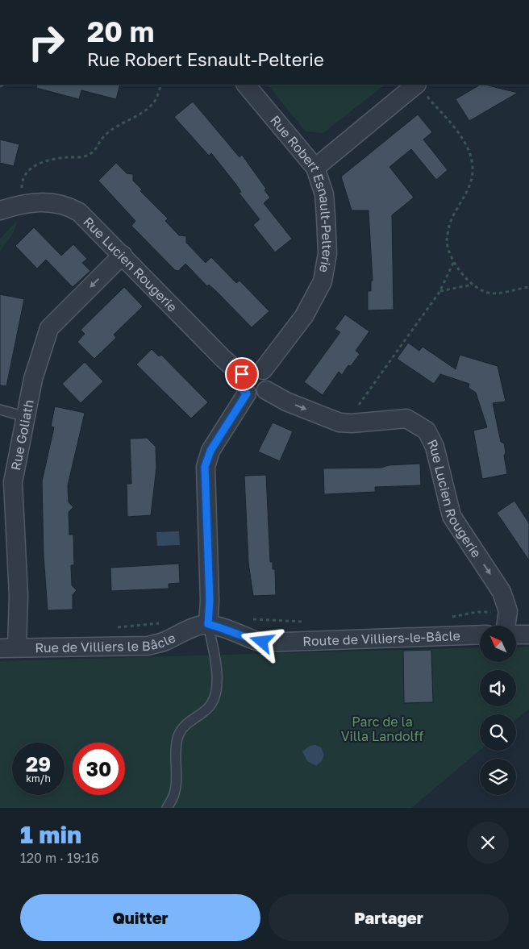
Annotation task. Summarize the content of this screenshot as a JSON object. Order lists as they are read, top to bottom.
{
  "streets": {
    "street": [
      "Rue Robert Esnault-Pelterie",
      "Rue Lucien Rougerie",
      "Rue Goliath",
      "Route de Villiers-le-Bâcle",
      "Rue de Villiers le Bâcle"
    ]
  },
  "crossings": [
    ["Rue Robert Esnault-Pelterie", "Rue Lucien Rougerie"],
    ["Rue Lucien Rougerie", "Rue Goliath"],
    ["Rue Goliath", "Rue de Villiers le Bâcle"],
    ["Route de Villiers-le-Bâcle", "Rue de Villiers le Bâcle"]
  ],
  "one_way": ["Rue Lucien Rougerie", "Rue Goliath"],
  "parks": ["Parc de la Villa Landolff"],
  "north": "top left",
  "page": {
    "turn": ["20 m", "Rue Robert Esnault-Pelterie"],
    "speed": "29 km/h",
    "limit": "30",
    "heading": ["1 min", "120 m · 19:16"],
    "buttons": ["Quitter", "Partager"]
  }
}
